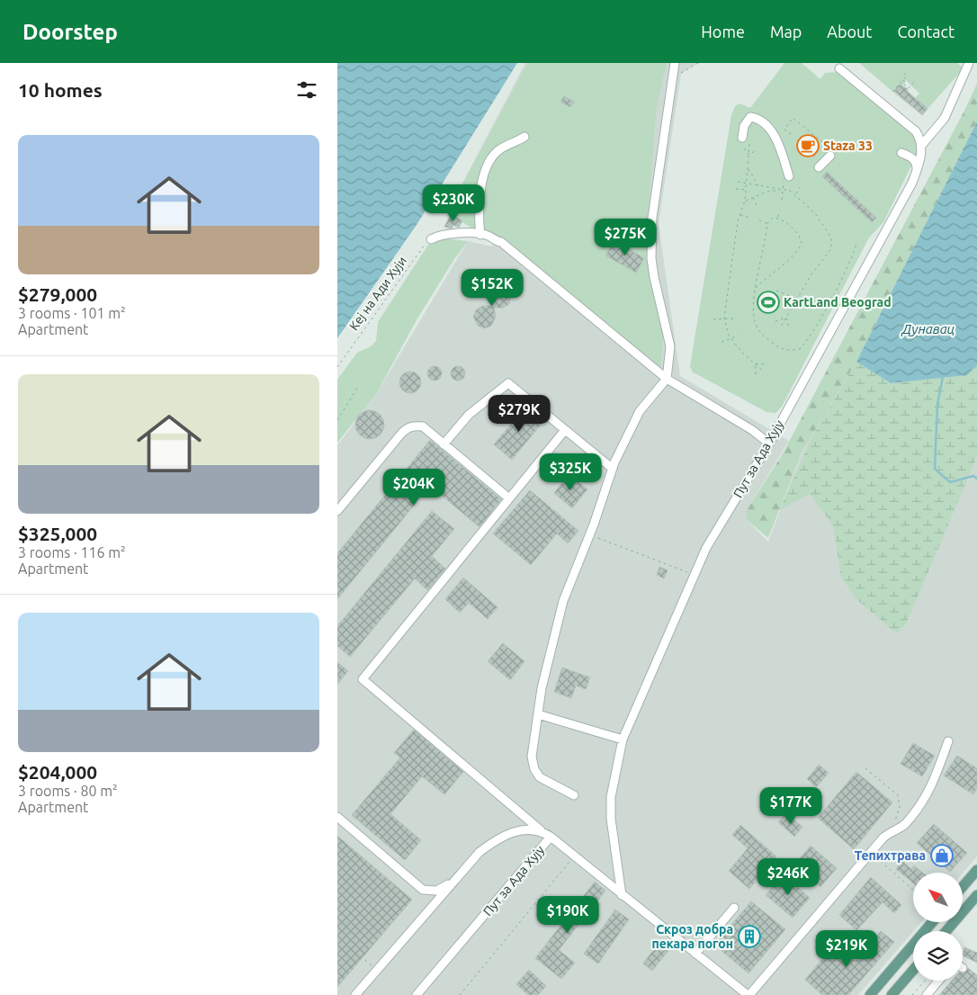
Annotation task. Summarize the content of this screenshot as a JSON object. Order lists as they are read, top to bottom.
{
  "streets": {
    "lane": ["Пут за Ада Хују"],
    "path": ["Кеј на Ади Хуји"]
  },
  "water": ["Дунавац"],
  "places": {
    "cafe": ["Staza 33"],
    "sports": ["KartLand Beograd"],
    "shop": ["Тепихтрава"],
    "building": ["Скроз добра пекара погон"]
  },
  "north": "top left",
  "page": {
    "header": "Doorstep",
    "nav": [
      "Home",
      "Map",
      "About",
      "Contact"
    ],
    "heading": "10 homes",
    "list": [
      {
        "name": "$279,000",
        "note": "3 rooms · 101 m² · Apartment"
      },
      {
        "name": "$325,000",
        "note": "3 rooms · 116 m² · Apartment"
      },
      {
        "name": "$204,000",
        "note": "3 rooms · 80 m² · Apartment"
      }
    ],
    "price": [
      "$230K",
      "$275K",
      "$152K",
      "$279K",
      "$325K",
      "$204K",
      "$177K",
      "$246K",
      "$190K",
      "$219K"
    ]
  }
}
